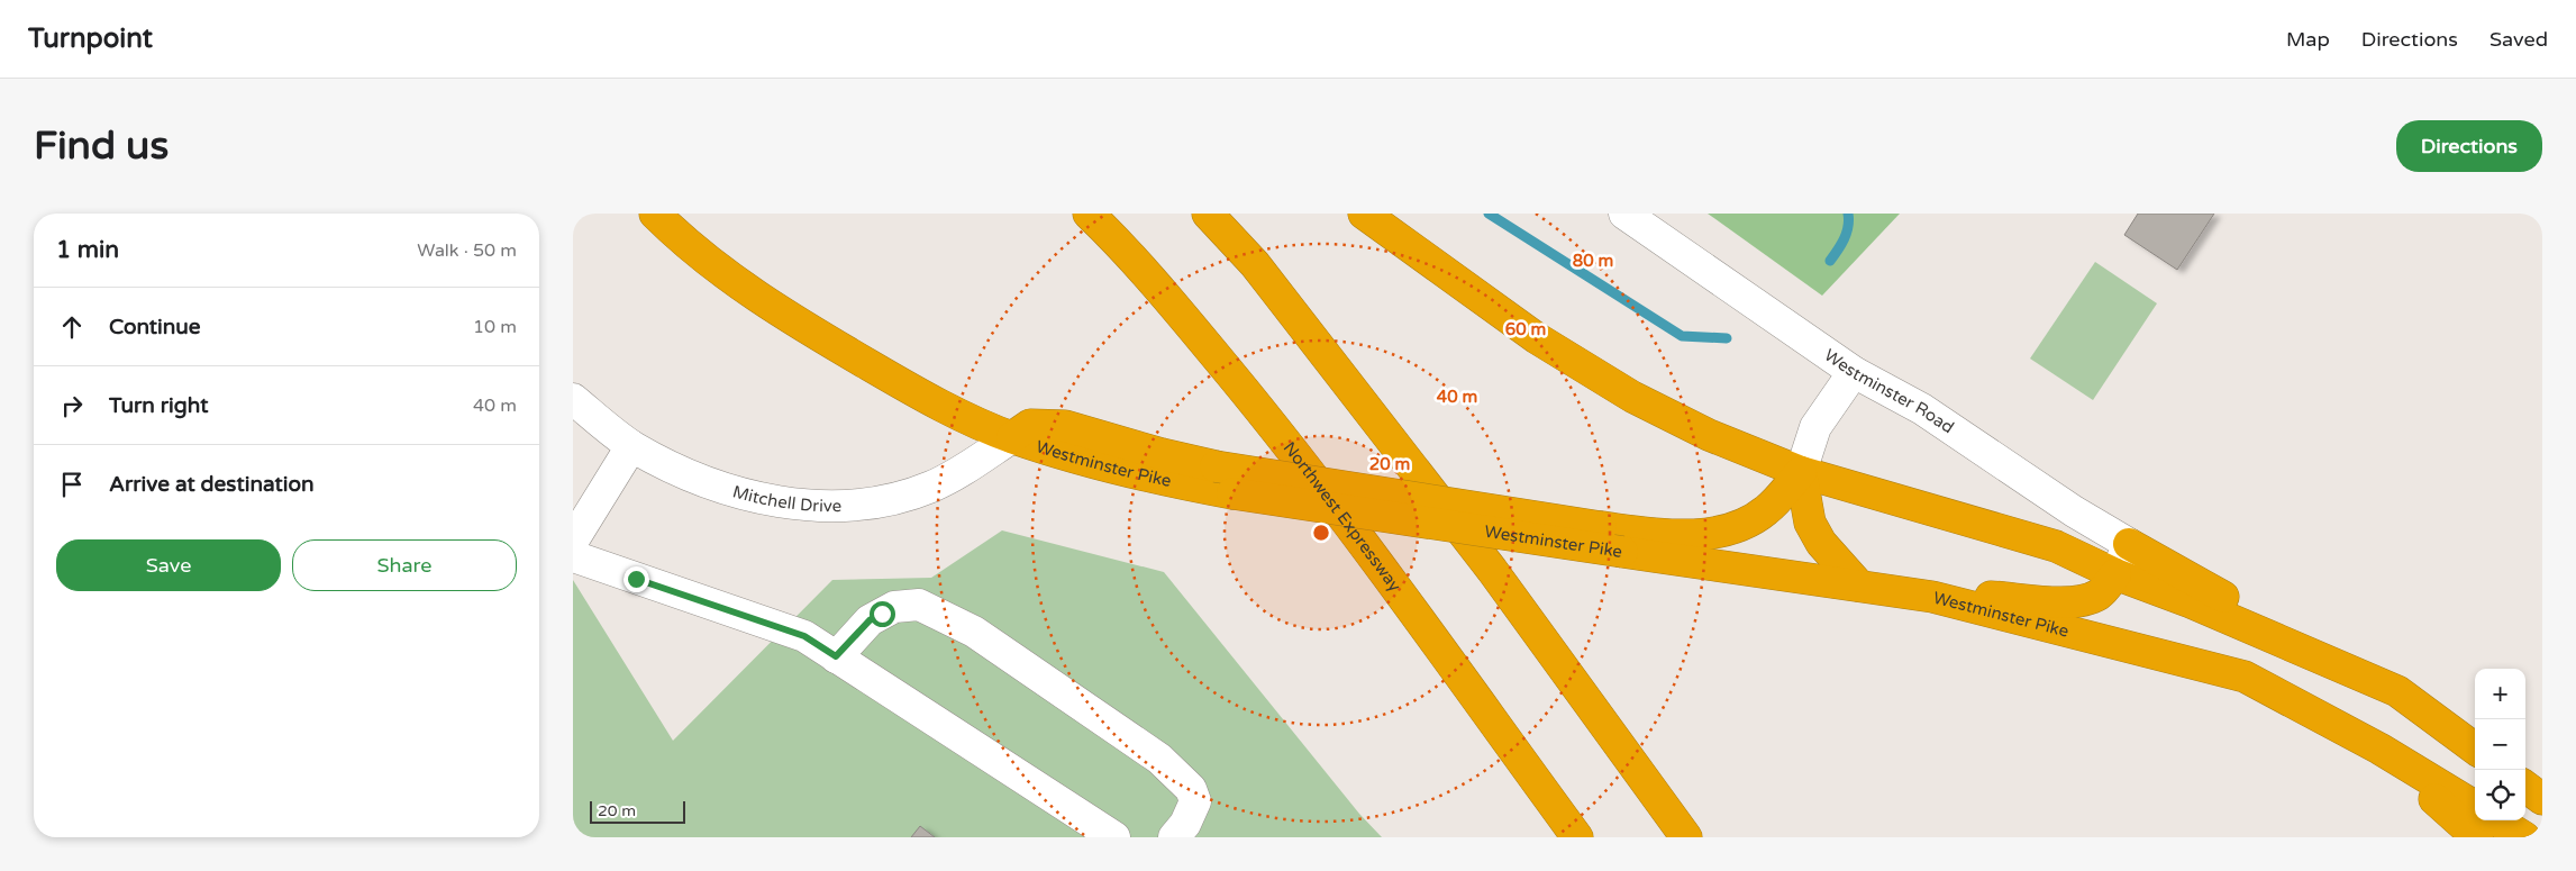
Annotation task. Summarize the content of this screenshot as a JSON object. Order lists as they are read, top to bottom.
{
  "streets": {
    "highway": ["Westminster Pike", "Northwest Expressway"],
    "street": ["Westminster Road", "Mitchell Drive"]
  },
  "crossings": [
    ["Westminster Pike", "Mitchell Drive"]
  ],
  "scale_bar": "20 m",
  "page": {
    "header": "Turnpoint",
    "nav": ["Map", "Directions", "Saved"],
    "buttons": [
      "Directions",
      ["Save", "Share"]
    ],
    "title": "Find us",
    "heading": ["1 min", "Walk · 50 m"],
    "list": [
      ["Continue", "10 m"],
      ["Turn right", "40 m"],
      "Arrive at destination"
    ],
    "map_buttons": ["+", "−"],
    "scale": "20 m"
  },
  "rings": [
    "80 m",
    "60 m",
    "40 m",
    "20 m"
  ]
}
